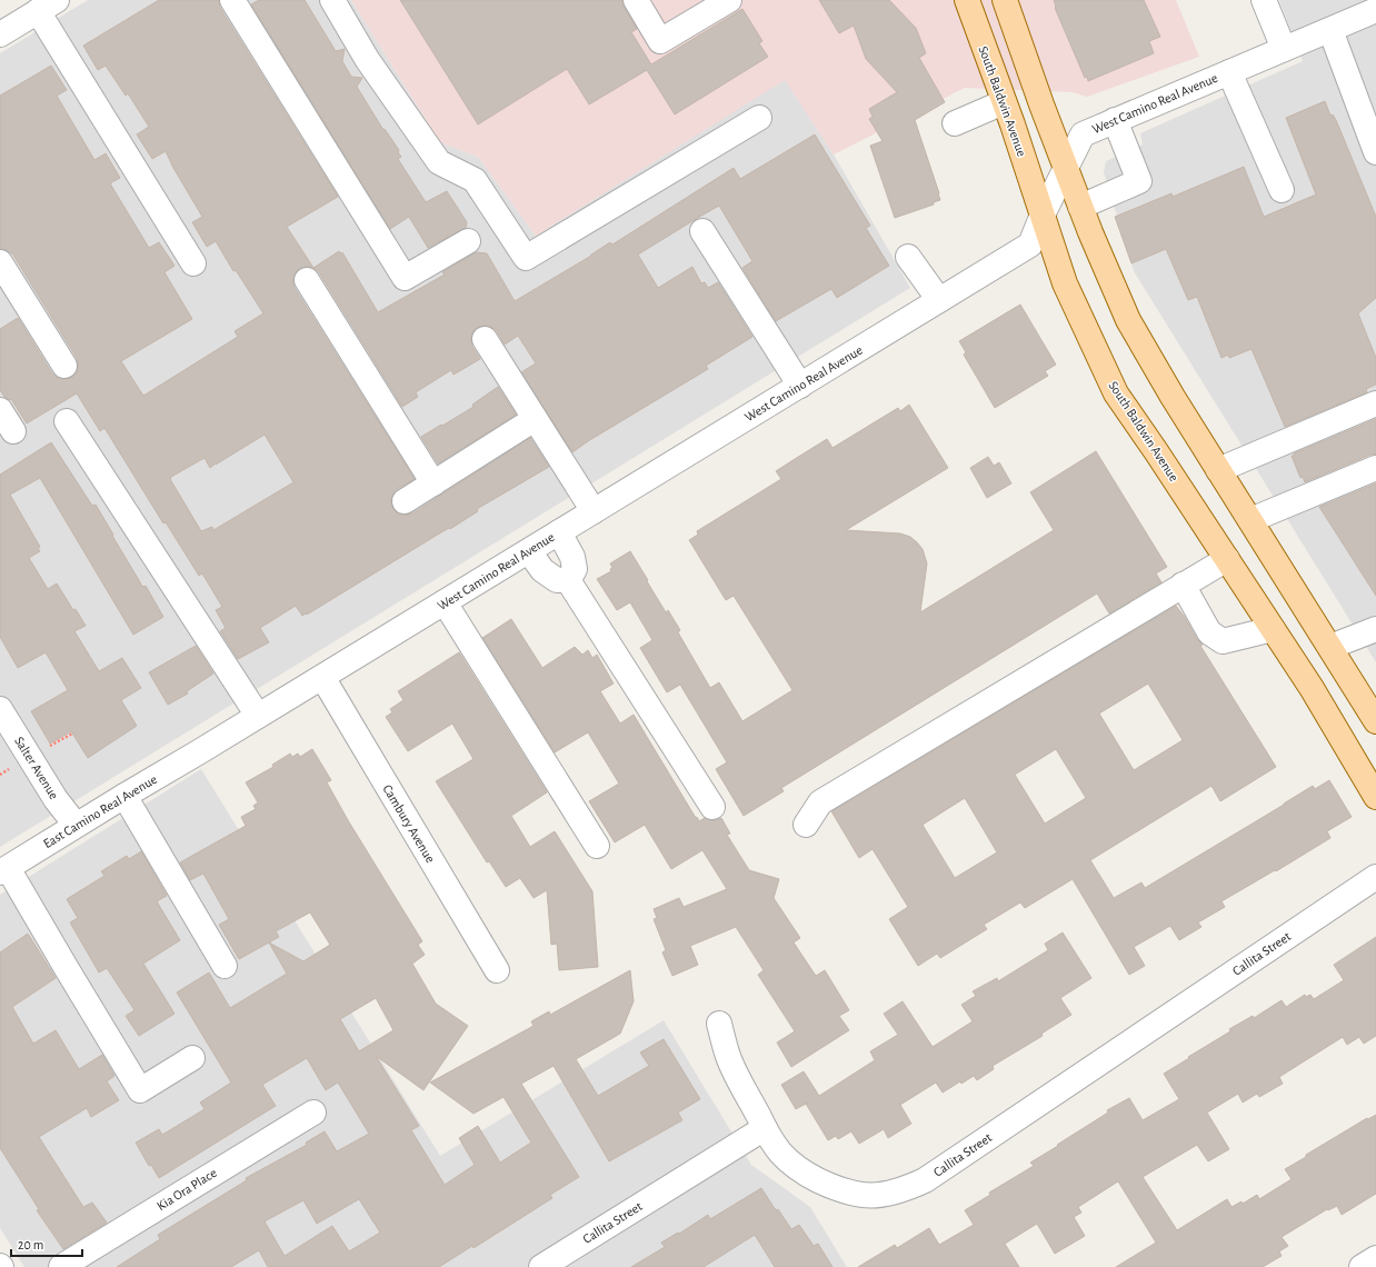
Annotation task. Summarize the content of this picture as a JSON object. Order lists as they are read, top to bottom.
{
  "streets": {
    "main road": ["South Baldwin Avenue"],
    "street": [
      "West Camino Real Avenue",
      "Salter Avenue",
      "East Camino Real Avenue",
      "Cambury Avenue",
      "Callita Street",
      "Kia Ora Place"
    ]
  },
  "crossings": [
    ["South Baldwin Avenue", "West Camino Real Avenue"],
    ["West Camino Real Avenue", "East Camino Real Avenue"],
    ["West Camino Real Avenue", "Cambury Avenue"],
    ["Salter Avenue", "East Camino Real Avenue"]
  ],
  "scale_bar": "20 m"
}
